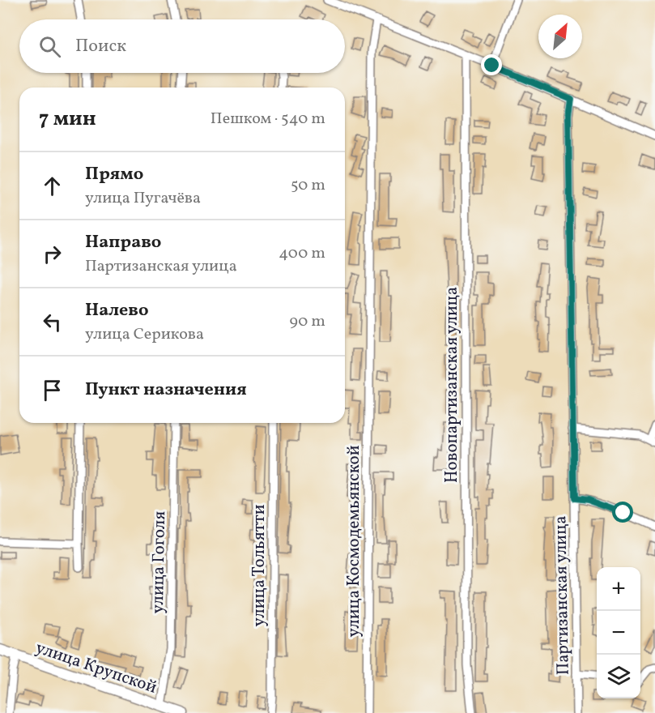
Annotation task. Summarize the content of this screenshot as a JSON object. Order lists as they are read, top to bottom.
{
  "streets": {
    "street": [
      "Новопартизанская улица",
      "улица Космодемьянской",
      "улица Гоголя",
      "улица Тольятти",
      "Партизанская улица",
      "улица Крупской"
    ]
  },
  "crossings": [
    ["улица Гоголя", "улица Крупской"]
  ],
  "north": "top right",
  "page": {
    "search": "Поиск",
    "heading": ["7 мин", "Пешком · 540 m"],
    "list": [
      ["Прямо", "улица Пугачёва", "50 m"],
      ["Направо", "Партизанская улица", "400 m"],
      ["Налево", "улица Серикова", "90 m"],
      "Пункт назначения"
    ],
    "map_buttons": ["+", "−"]
  }
}
